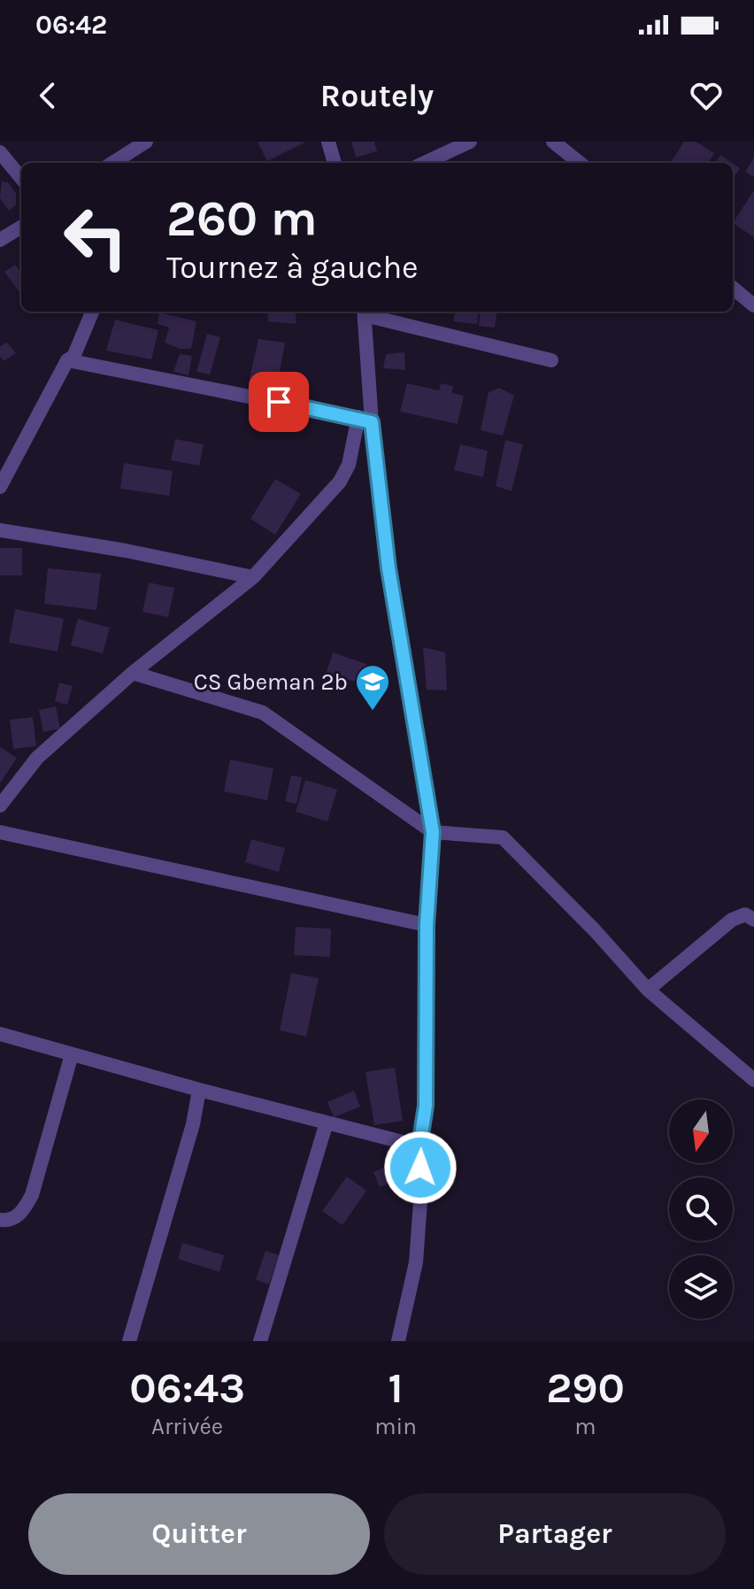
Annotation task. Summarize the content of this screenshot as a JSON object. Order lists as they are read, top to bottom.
{
  "places": {
    "school or university": ["CS Gbeman 2b"]
  },
  "north": "bottom",
  "page": {
    "status": "06:42",
    "header": "Routely",
    "turn": ["260 m", "Tournez à gauche"],
    "eta": [
      "06:43",
      "Arrivée",
      "1",
      "min",
      "290",
      "m"
    ],
    "buttons": ["Quitter", "Partager"]
  }
}
